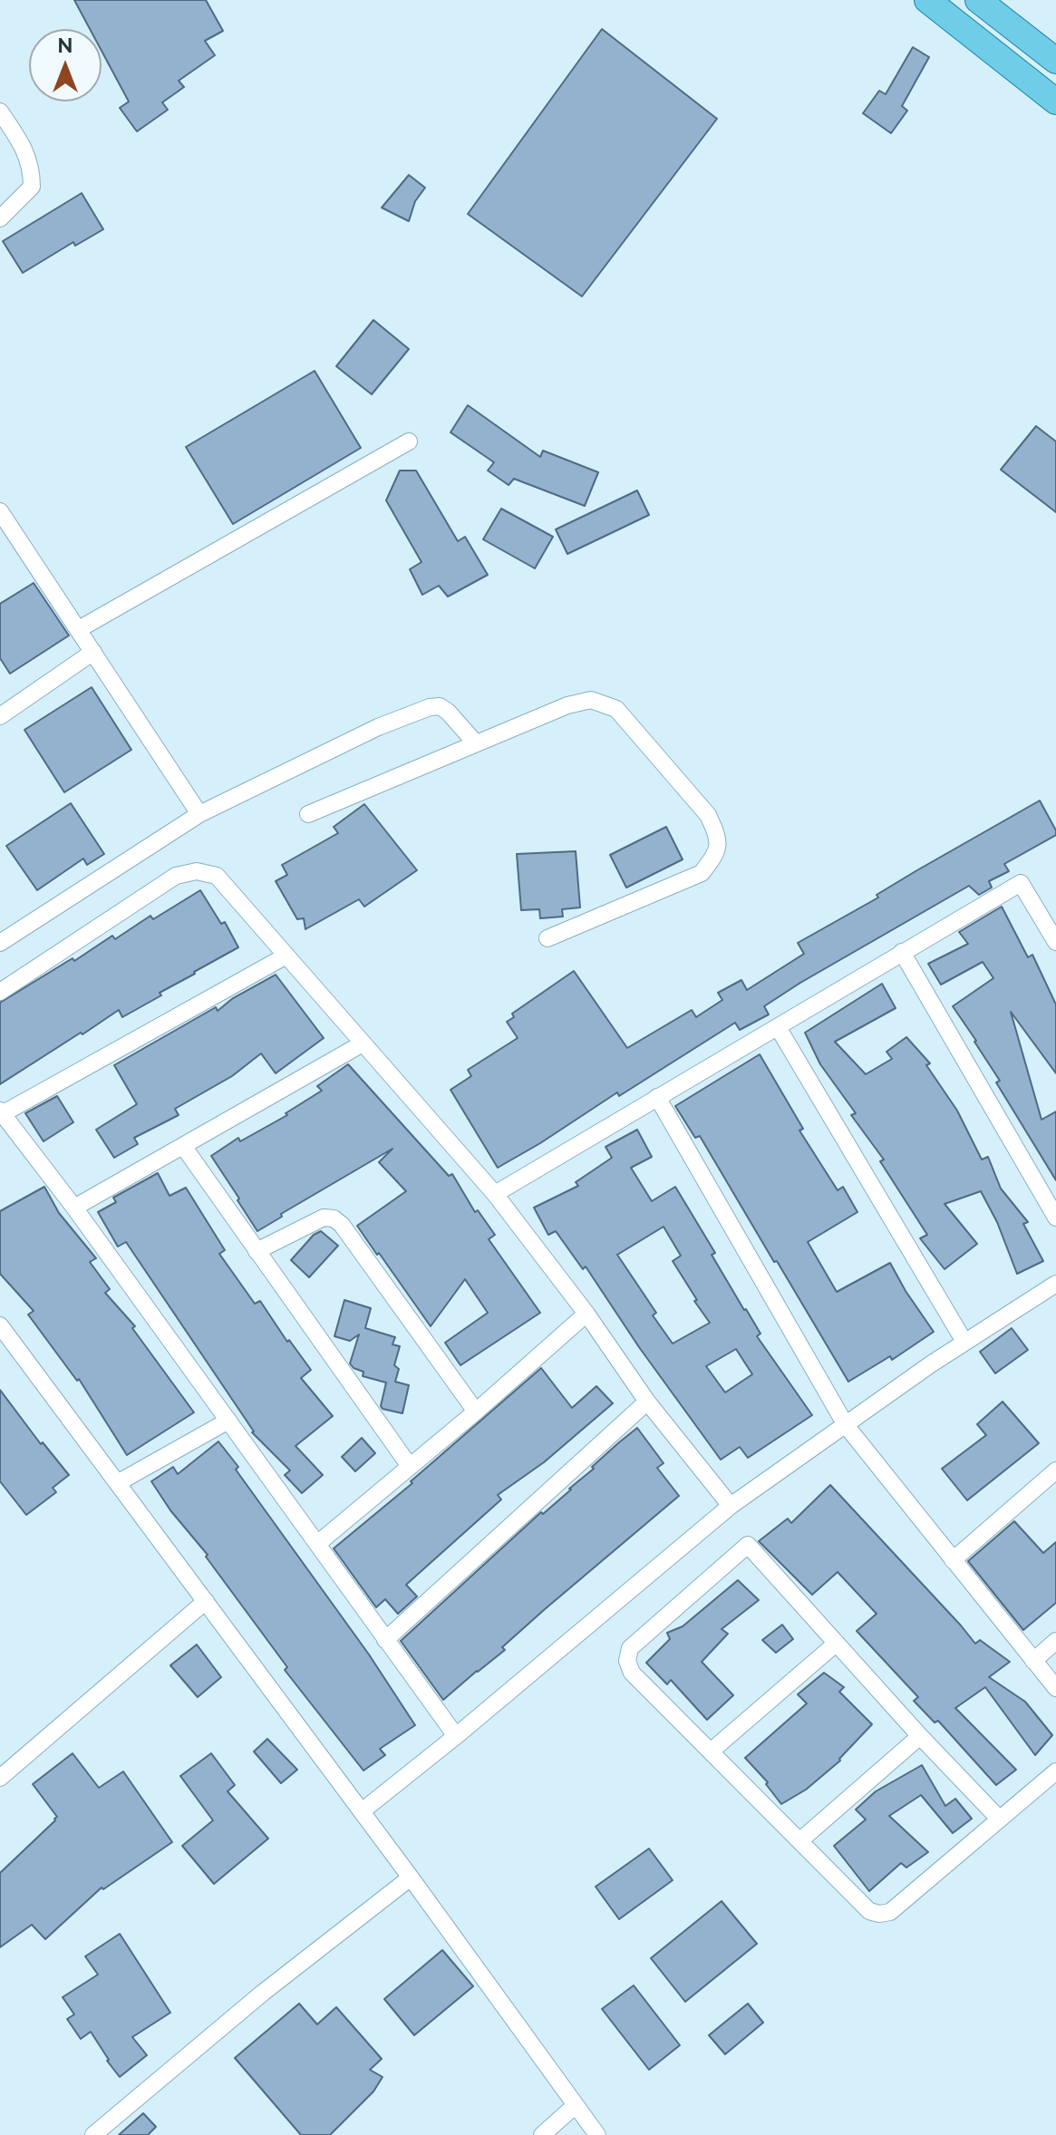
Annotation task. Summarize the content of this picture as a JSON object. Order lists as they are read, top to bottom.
{
  "north": "top"
}
